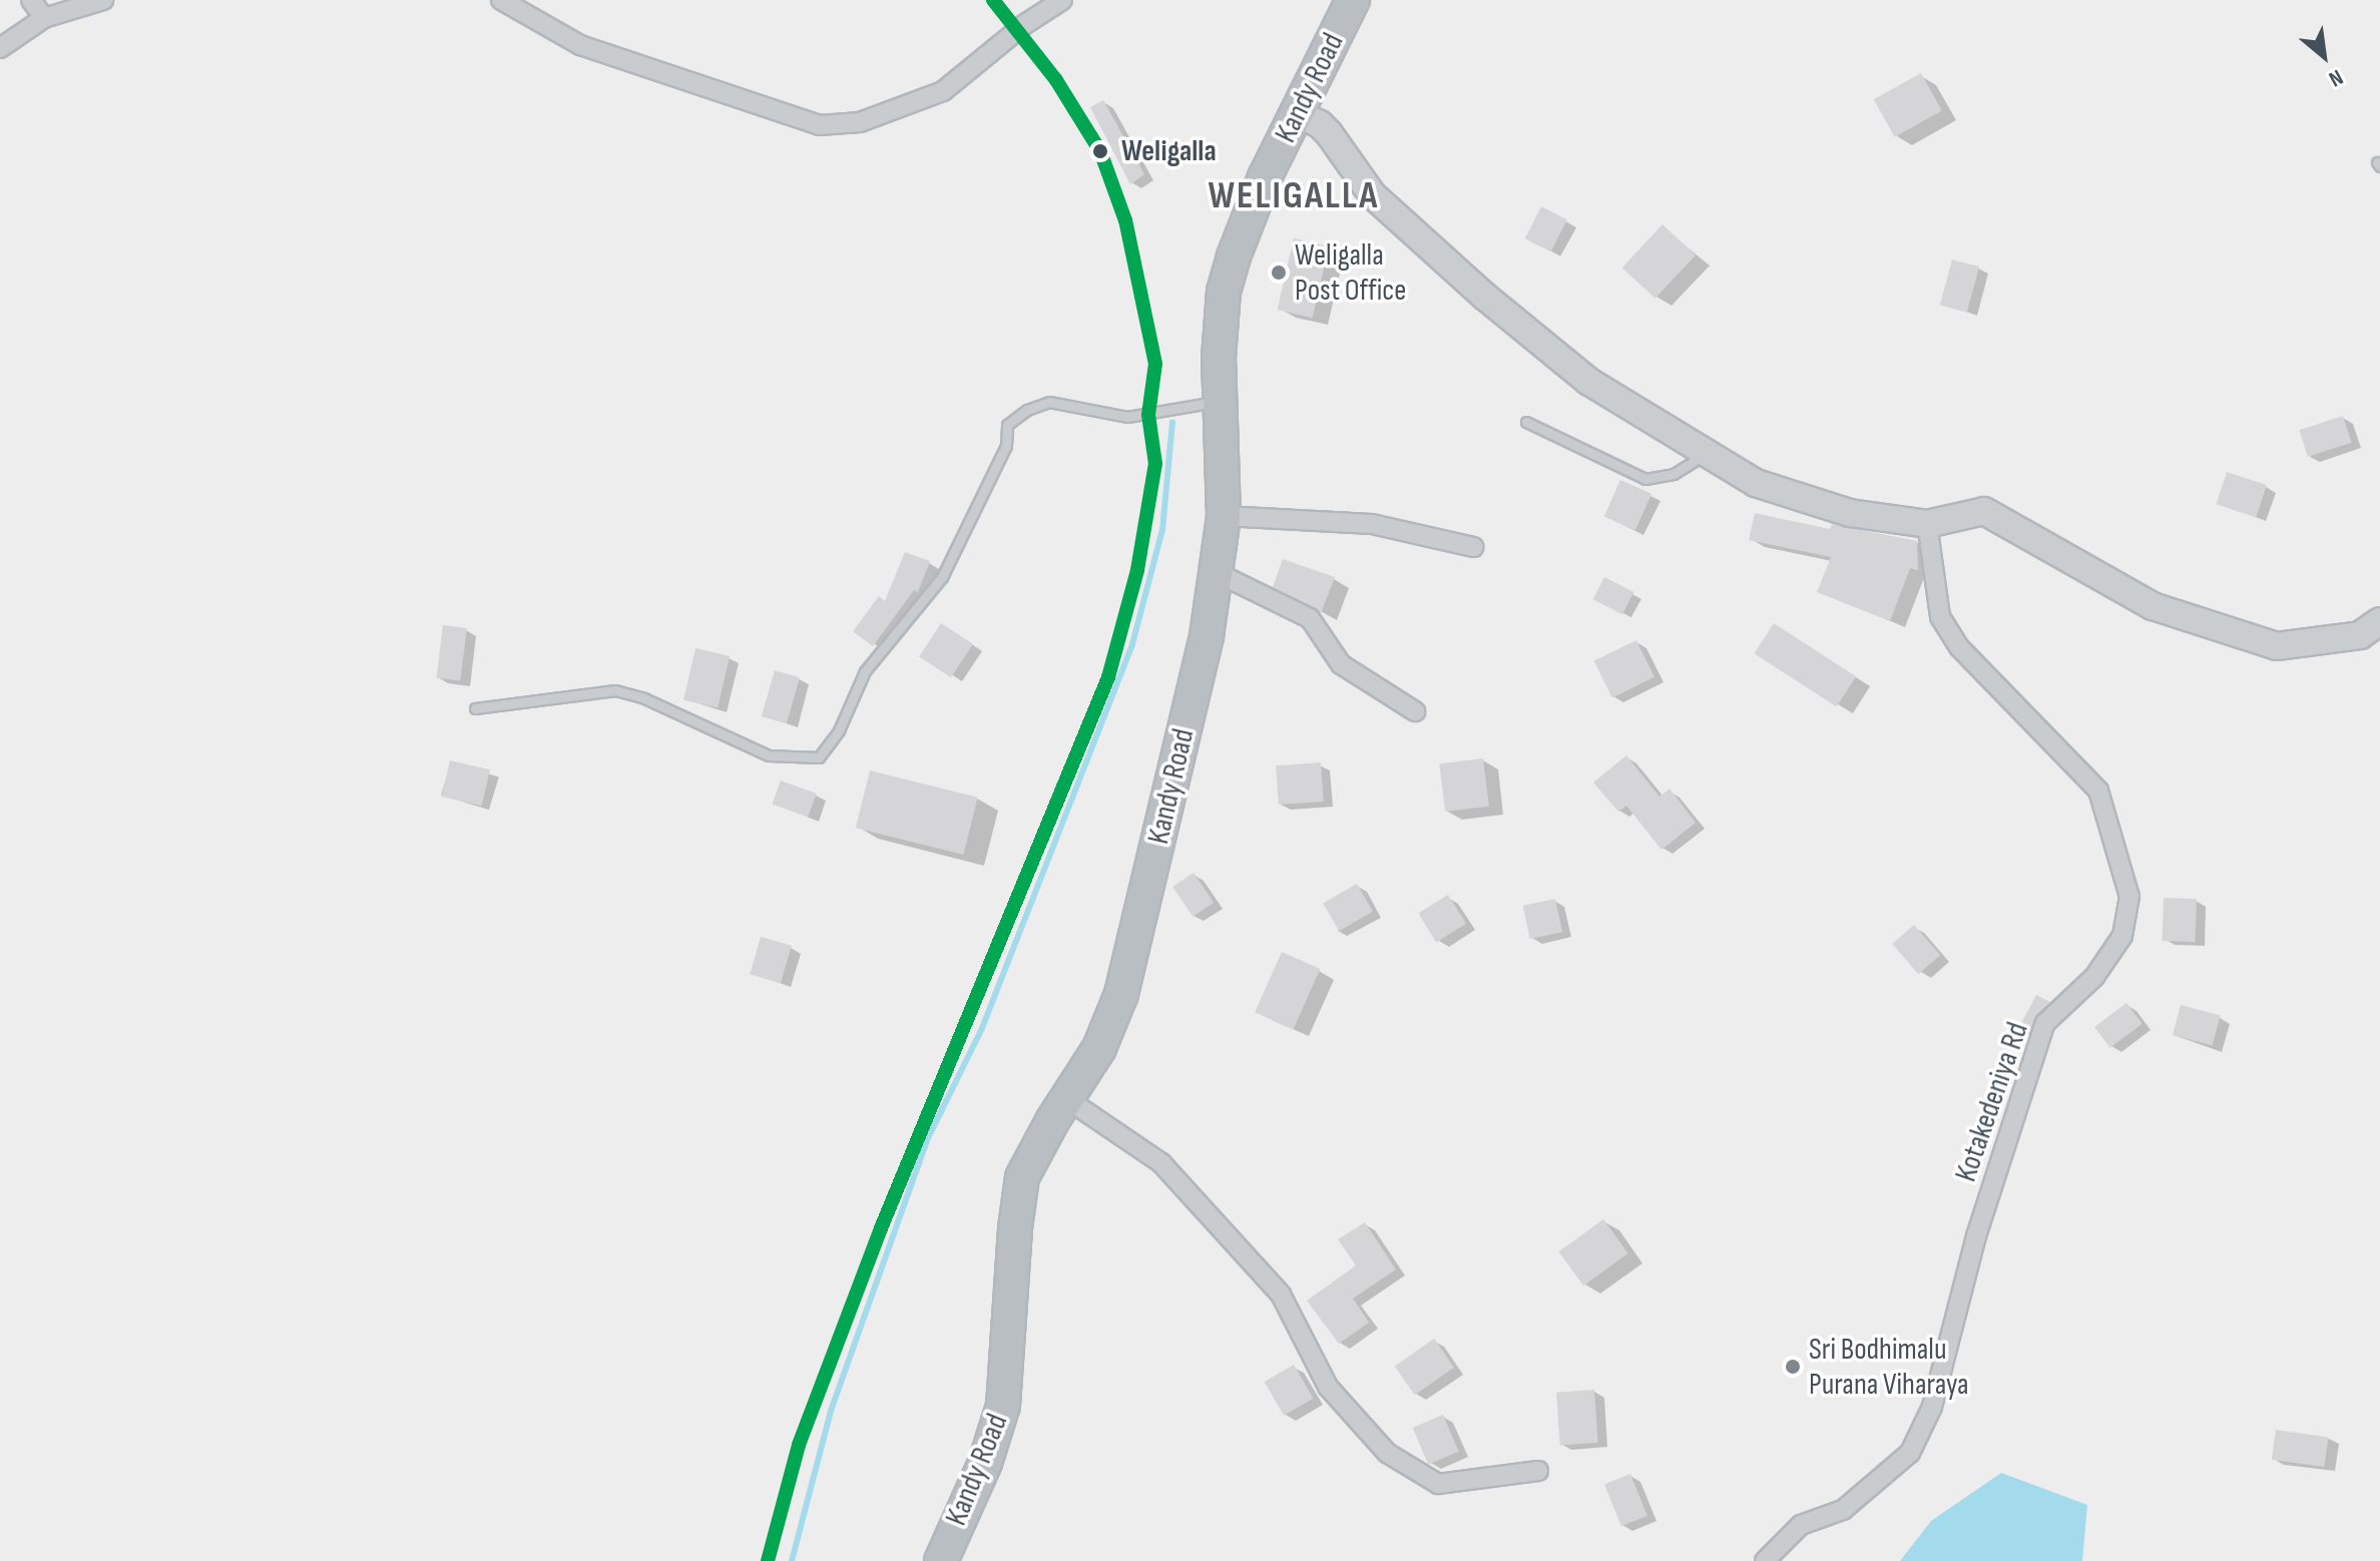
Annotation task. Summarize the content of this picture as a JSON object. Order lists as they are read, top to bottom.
{
  "streets": {
    "highway": ["Kandy Road"],
    "street": ["Kotakedeniya Rd"]
  },
  "districts": ["WELIGALLA"],
  "places": ["Weligalla", "Weligalla Post Office", "Sri Bodhimalu Purana Viharaya"],
  "north": "bottom right"
}
